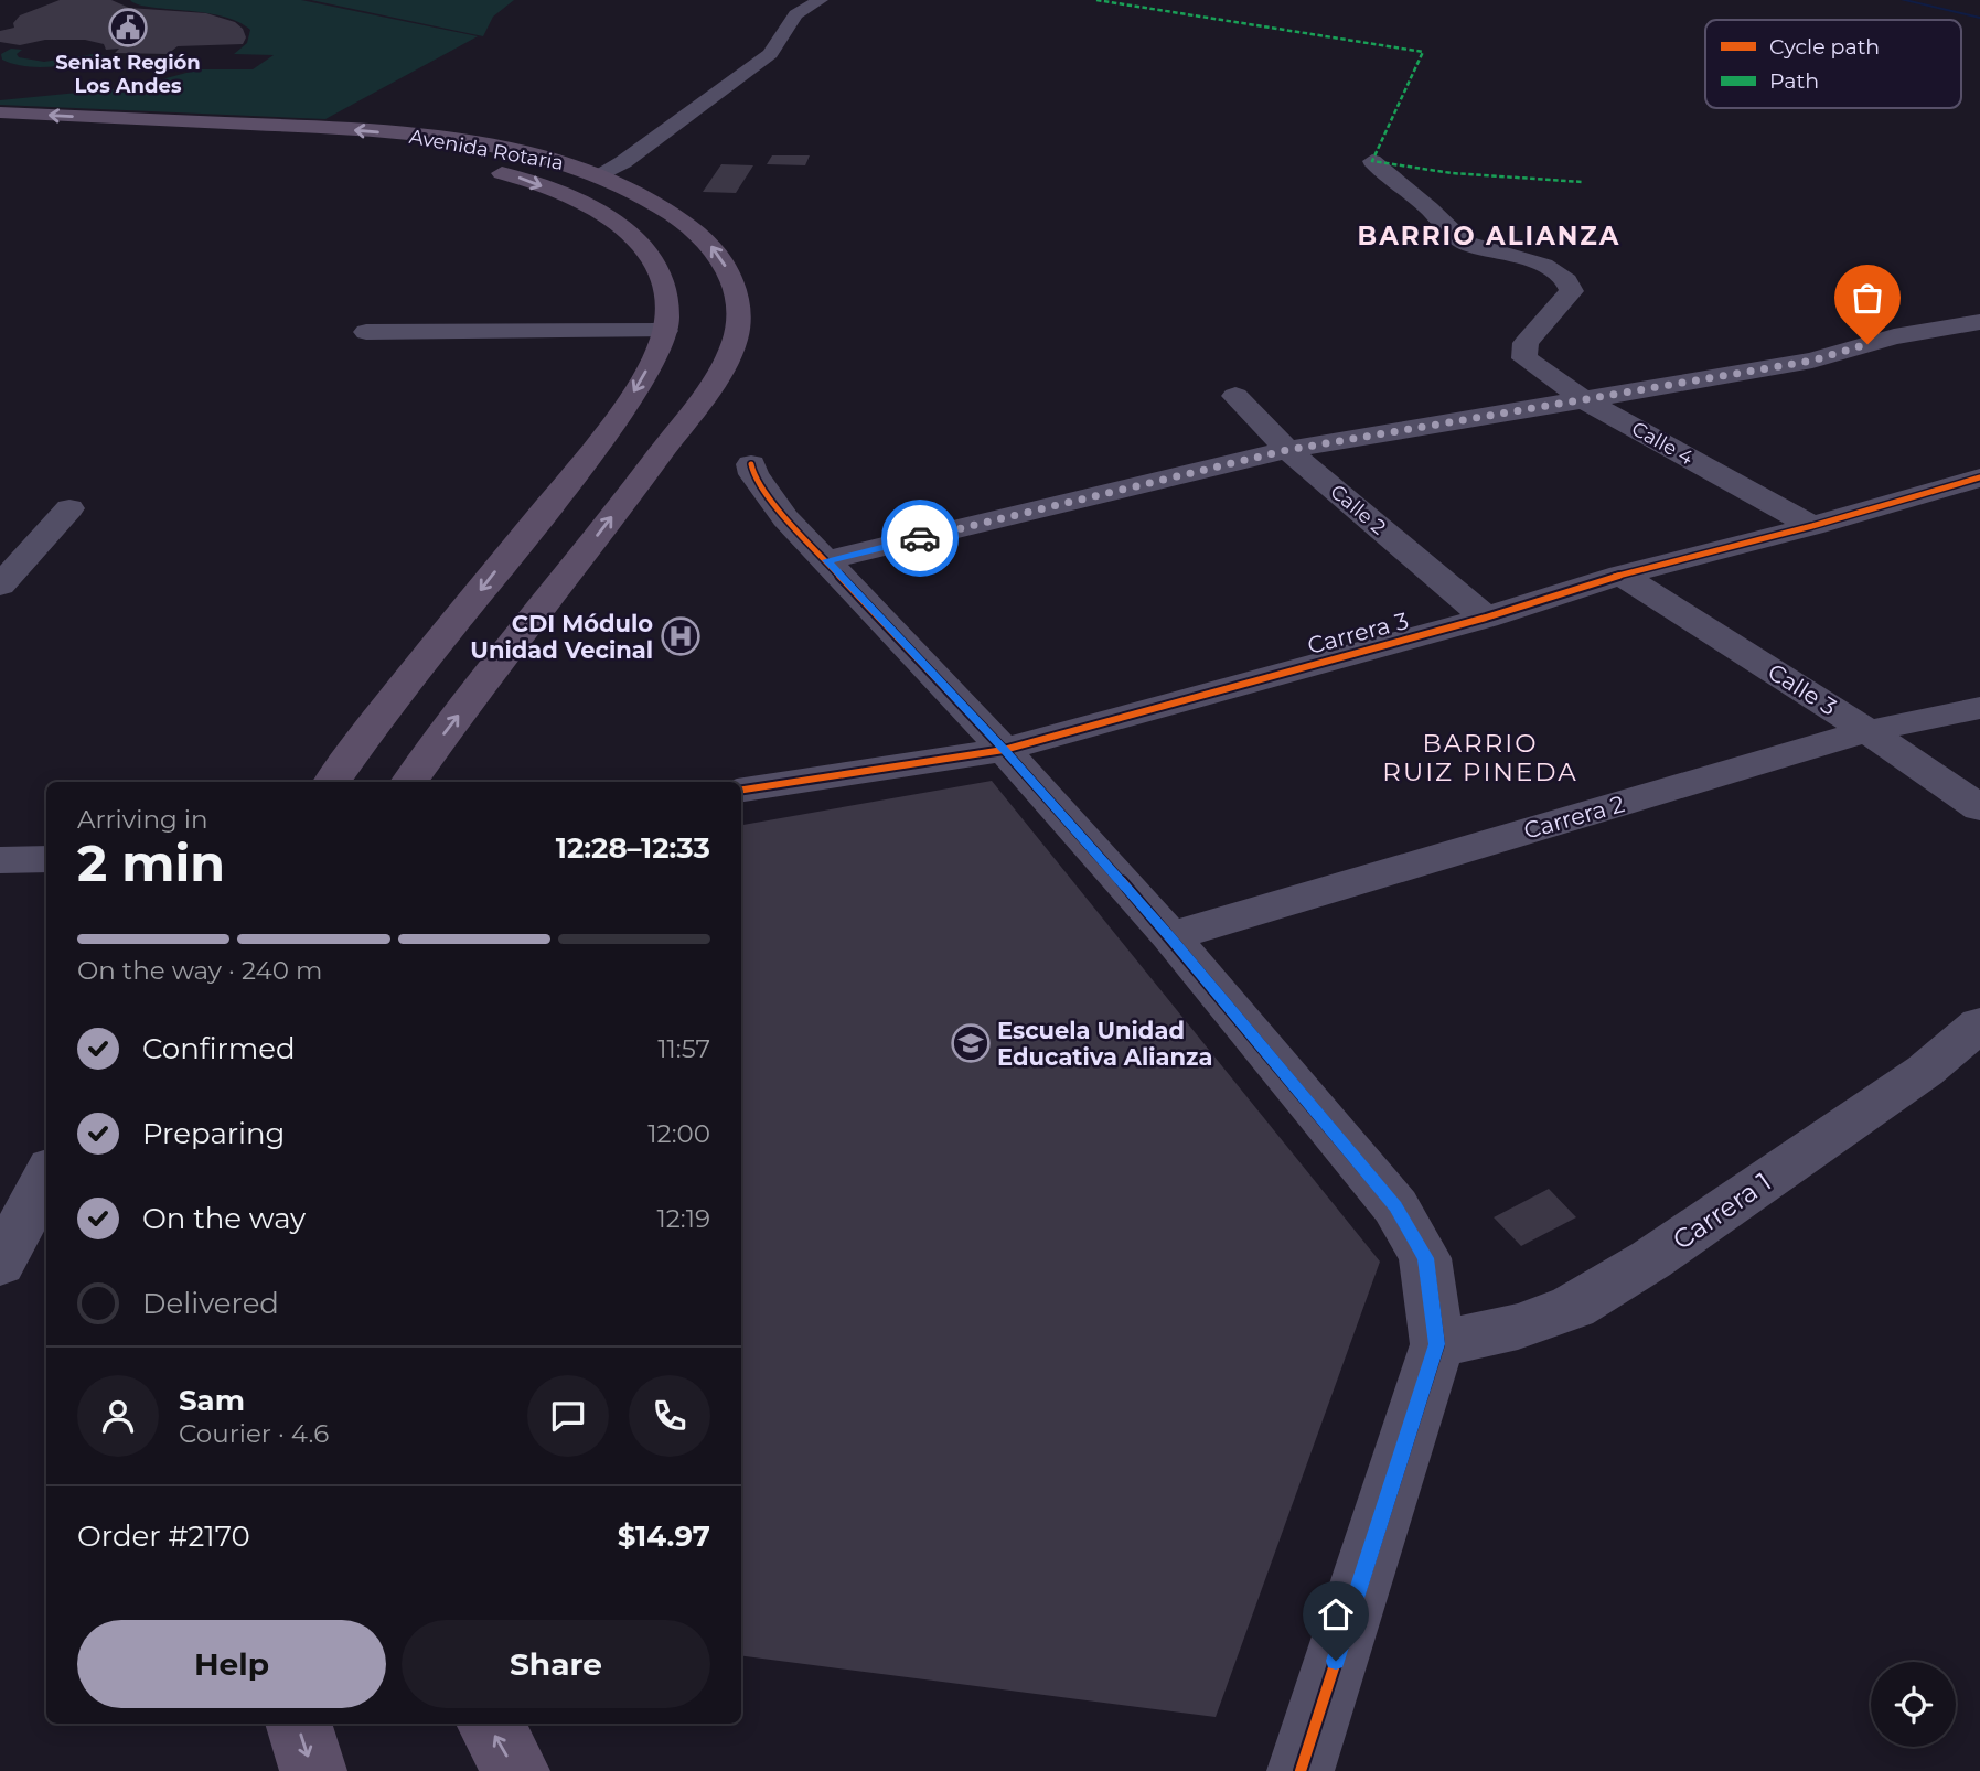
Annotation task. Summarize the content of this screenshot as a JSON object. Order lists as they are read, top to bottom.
{
  "streets": {
    "main road": ["Avenida Rotaria"],
    "street": [
      "Calle 4",
      "Calle 2",
      "Carrera 3",
      "Calle 3",
      "Carrera 2",
      "Carrera 1"
    ]
  },
  "crossings": [
    ["Calle 4", "Carrera 3"],
    ["Calle 2", "Carrera 3"],
    ["Carrera 3", "Calle 3"],
    ["Calle 3", "Carrera 2"]
  ],
  "districts": ["BARRIO ALIANZA", "BARRIO RUIZ PINEDA"],
  "places": {
    "public building": ["Seniat Región Los Andes"],
    "hospital": ["CDI Módulo Unidad Vecinal"],
    "school or university": ["Escuela Unidad Educativa Alianza"]
  },
  "legend": ["Cycle path", "Path"],
  "page": {
    "heading": ["2 min", "Arriving in", "12:28–12:33"],
    "panel": [
      "Sam",
      "Courier · 4.6",
      "Order #2170",
      "$14.97"
    ],
    "bar": "On the way · 240 m",
    "list": [
      ["Confirmed", "11:57"],
      ["Preparing", "12:00"],
      ["On the way", "12:19"],
      "Delivered"
    ],
    "buttons": ["Help", "Share"]
  }
}
